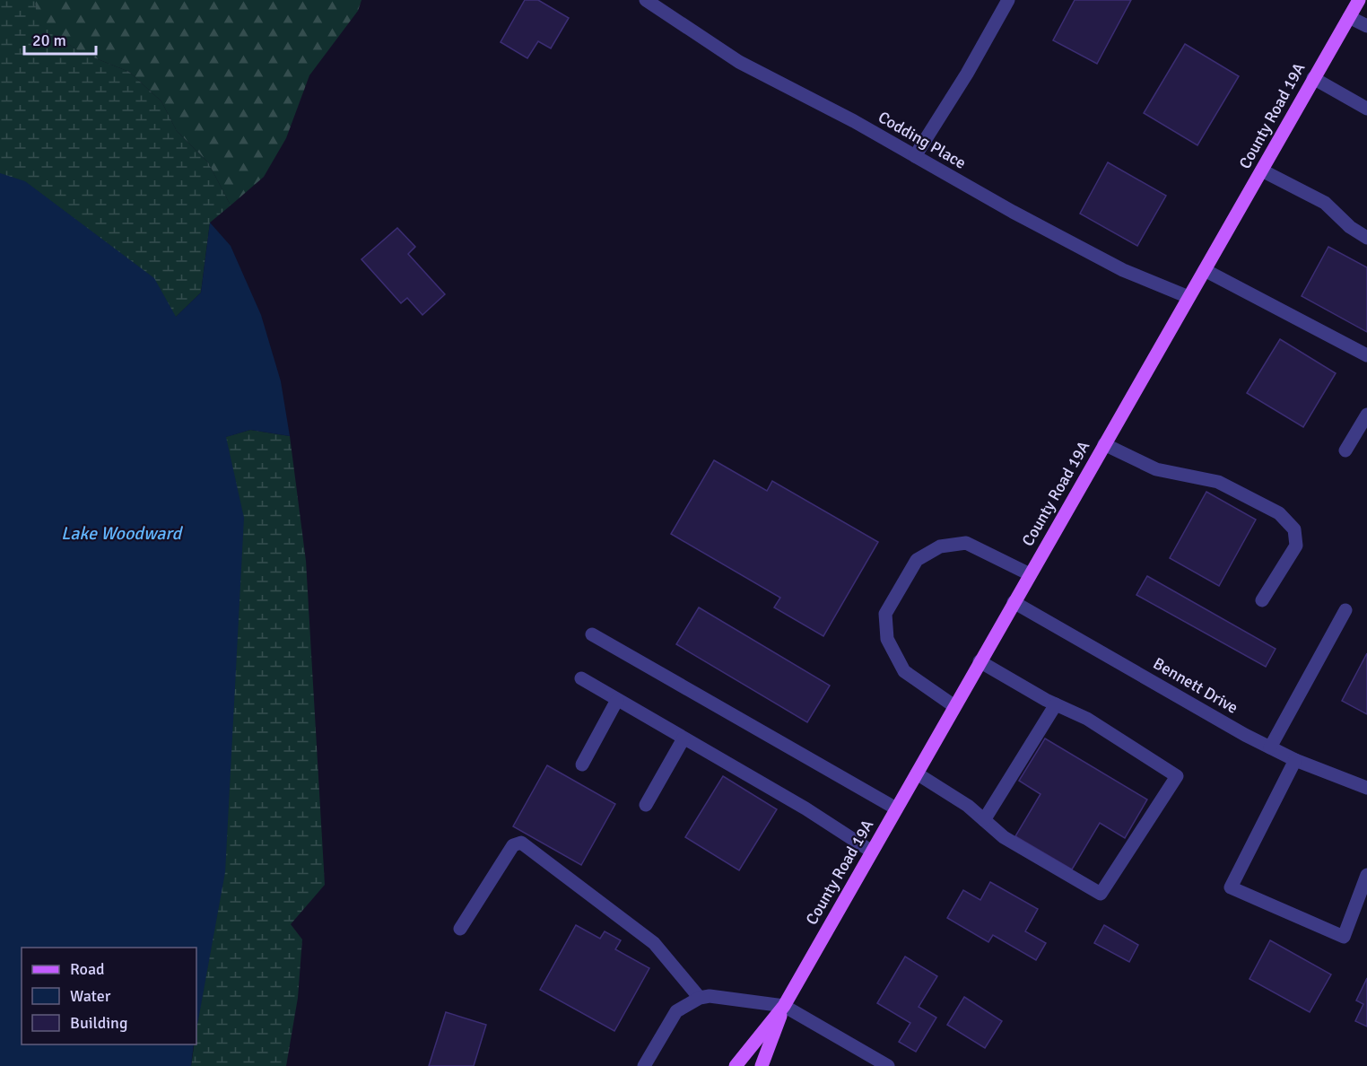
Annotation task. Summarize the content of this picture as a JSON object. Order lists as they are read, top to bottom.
{
  "streets": {
    "main road": ["County Road 19A"],
    "street": ["Codding Place", "Bennett Drive"]
  },
  "crossings": [
    ["County Road 19A", "Codding Place"],
    ["County Road 19A", "Bennett Drive"]
  ],
  "water": ["Lake Woodward"],
  "legend": ["Road", "Water", "Building"],
  "scale_bar": "20 m"
}
